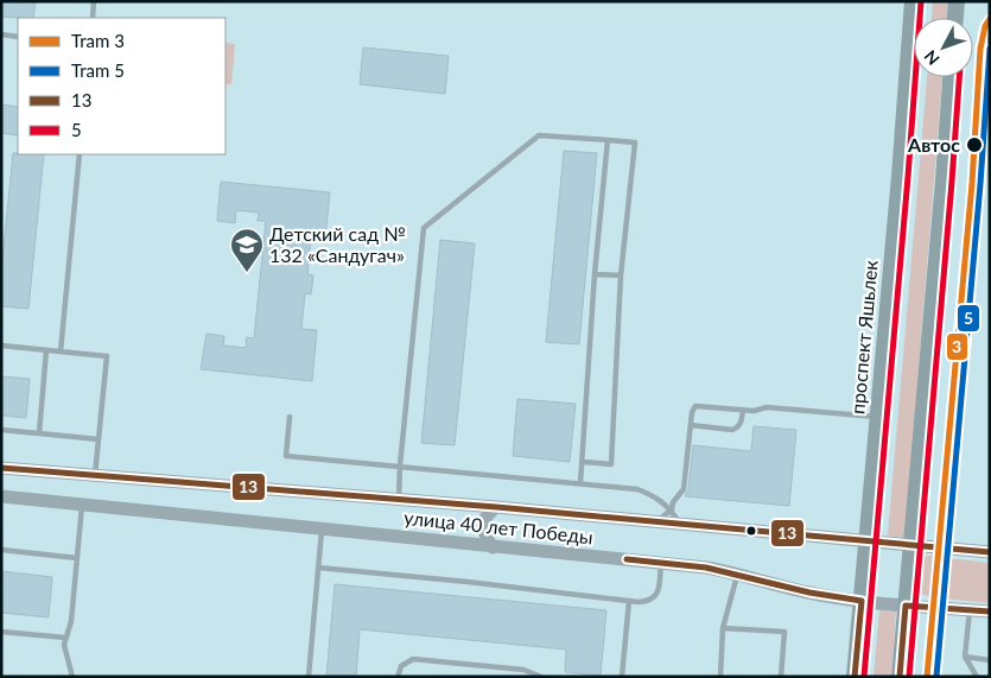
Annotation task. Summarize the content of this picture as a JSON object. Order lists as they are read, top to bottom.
{
  "streets": {
    "main road": ["проспект Яшьлек"],
    "street": ["улица 40 лет Победы"]
  },
  "crossings": [
    ["проспект Яшьлек", "улица 40 лет Победы"]
  ],
  "places": {
    "other": ["Автос"],
    "school or university": ["Детский сад № 132 «Сандугач»"]
  },
  "lines": [
    "transit line 5",
    "tram line 3",
    "tram line 5",
    "transit line 13"
  ],
  "legend": [
    "Tram 3",
    "Tram 5",
    "13",
    "5"
  ],
  "north": "bottom left"
}
